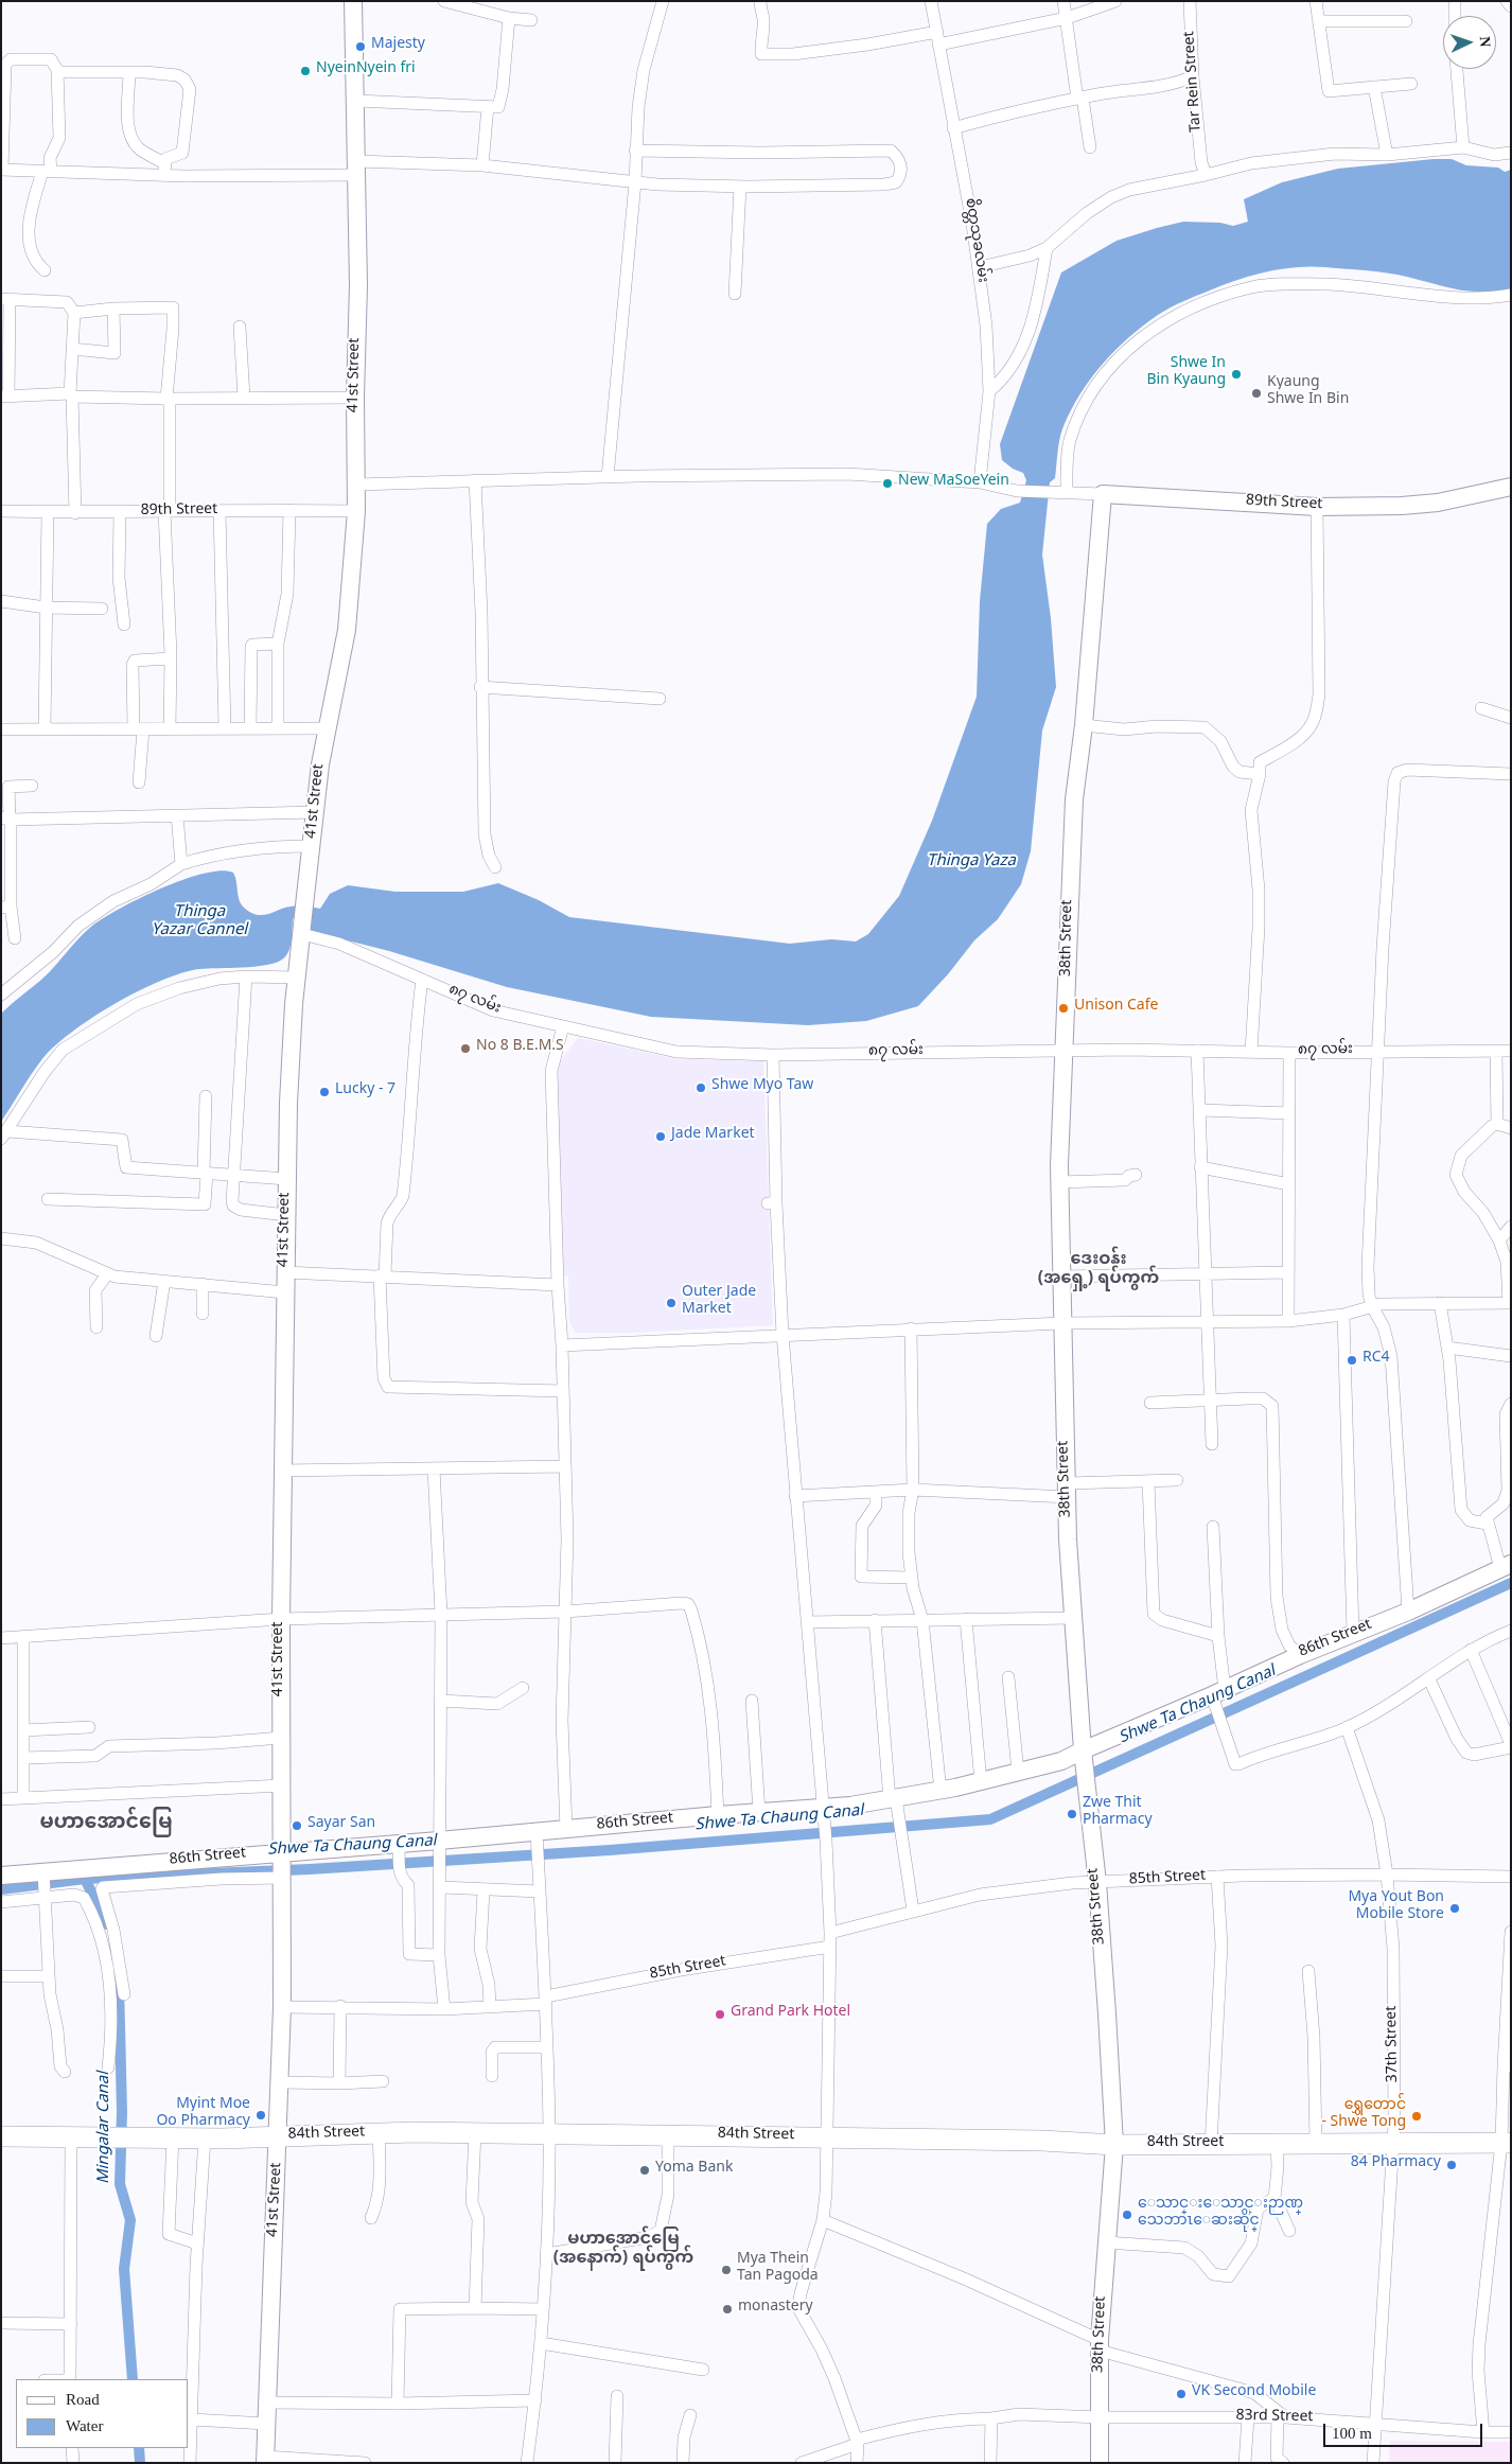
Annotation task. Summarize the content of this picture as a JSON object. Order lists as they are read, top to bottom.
{
  "streets": {
    "main road": [
      "41st Street",
      "89th Street",
      "38th Street",
      "86th Street",
      "84th Street"
    ],
    "street": [
      "Tar Rein Street",
      "စိတ္တသုခလမ်း",
      "၈၇ လမ်း",
      "85th Street",
      "37th Street",
      "83rd Street"
    ]
  },
  "crossings": [
    ["စိတ္တသုခလမ်း", "89th Street"],
    ["41st Street", "89th Street"],
    ["41st Street", "၈၇ လမ်း"],
    ["41st Street", "86th Street"],
    ["41st Street", "85th Street"],
    ["41st Street", "84th Street"],
    ["89th Street", "38th Street"],
    ["38th Street", "၈၇ လမ်း"],
    ["38th Street", "86th Street"],
    ["38th Street", "85th Street"],
    ["38th Street", "84th Street"],
    ["38th Street", "83rd Street"],
    ["85th Street", "37th Street"],
    ["37th Street", "84th Street"],
    ["37th Street", "83rd Street"]
  ],
  "districts": ["ဒေးဝန်း (အရှေ့) ရပ်ကွက်", "မဟာအောင်မြေ", "မဟာအောင်မြေ (အနောက်) ရပ်ကွက်"],
  "water": [
    "Thinga Yaza",
    "Thinga Yazar Cannel",
    "Shwe Ta Chaung Canal",
    "Mingalar Canal"
  ],
  "places": [
    "Majesty",
    "NyeinNyein fri",
    "Shwe In Bin Kyaung",
    "Kyaung Shwe In Bin",
    "New MaSoeYein",
    "Unison Cafe",
    "No 8 B.E.M.S",
    "Shwe Myo Taw",
    "Lucky - 7",
    "Jade Market",
    "Outer Jade Market",
    "RC4",
    "Zwe Thit Pharmacy",
    "Sayar San",
    "Mya Yout Bon Mobile Store",
    "Grand Park Hotel",
    "Myint Moe Oo Pharmacy",
    "ရွှေတောင် - Shwe Tong",
    "84 Pharmacy",
    "Yoma Bank",
    "ေသာင္းေသာင္းဉာဏ္ သေဘာၤေဆးဆိုင္",
    "Mya Thein Tan Pagoda",
    "monastery",
    "VK Second Mobile"
  ],
  "legend": ["Road", "Water"],
  "scale_bar": "100 m",
  "north": "right"
}
